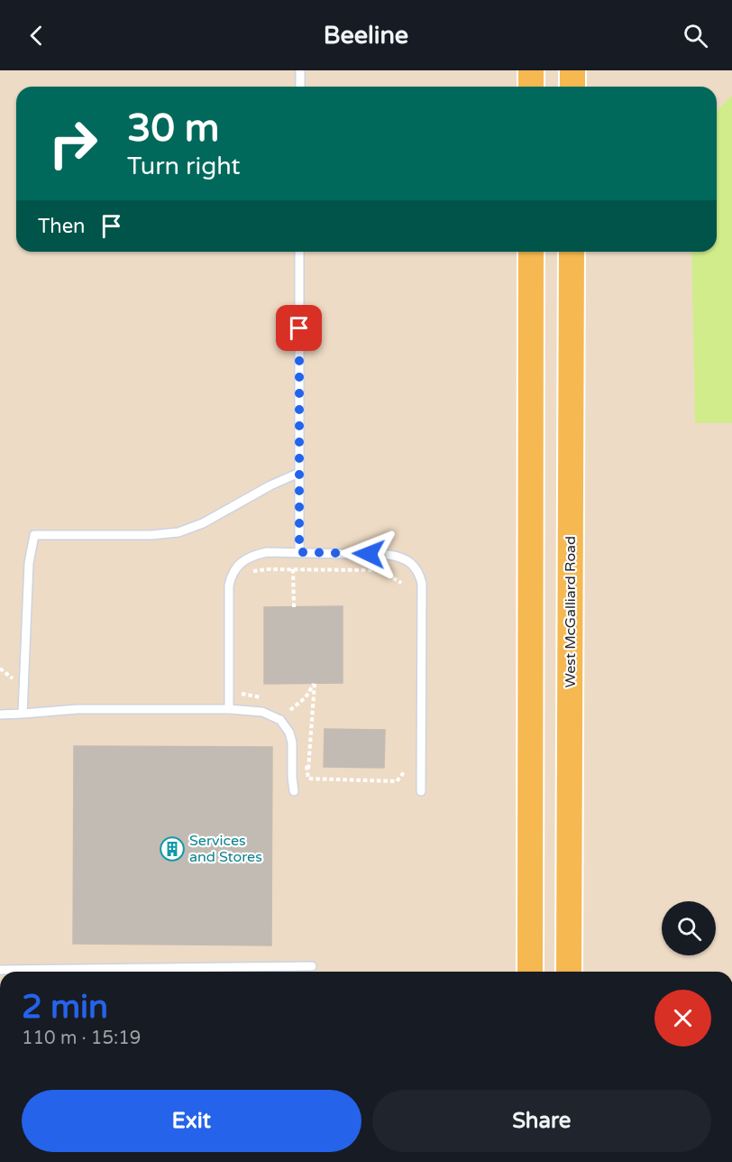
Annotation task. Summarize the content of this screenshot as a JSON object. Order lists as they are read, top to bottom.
{
  "streets": {
    "main road": ["West McGalliard Road"]
  },
  "places": {
    "building": ["Services and Stores"]
  },
  "page": {
    "header": "Beeline",
    "turn": ["30 m", "Turn right"],
    "then": "Then",
    "heading": ["2 min", "110 m · 15:19"],
    "buttons": ["Exit", "Share"]
  }
}
